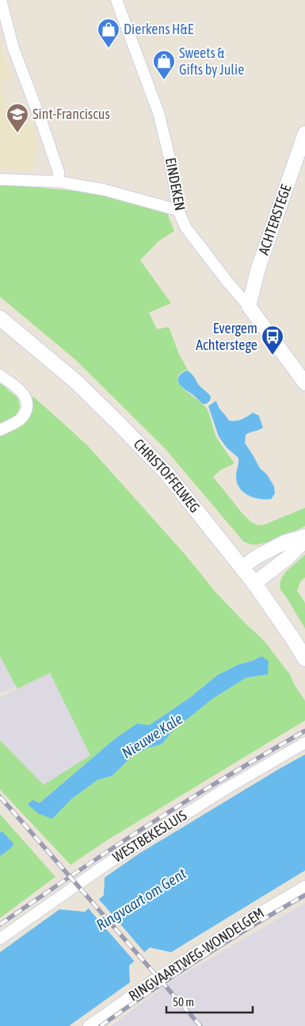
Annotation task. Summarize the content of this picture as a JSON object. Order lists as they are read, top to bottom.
{
  "streets": {
    "main road": ["CHRISTOFFELWEG"],
    "street": [
      "EINDEKEN",
      "ACHTERSTEGE",
      "WESTBEKESLUIS",
      "RINGVAARTWEG-WONDELGEM"
    ]
  },
  "crossings": [
    ["EINDEKEN", "ACHTERSTEGE"]
  ],
  "water": ["Nieuwe Kale", "Ringvaart om Gent"],
  "places": {
    "shop": ["Dierkens H&E", "Sweets & Gifts by Julie"],
    "school or university": ["Sint-Franciscus"],
    "bus stop": ["Evergem Achterstege"]
  },
  "scale_bar": "50 m"
}
